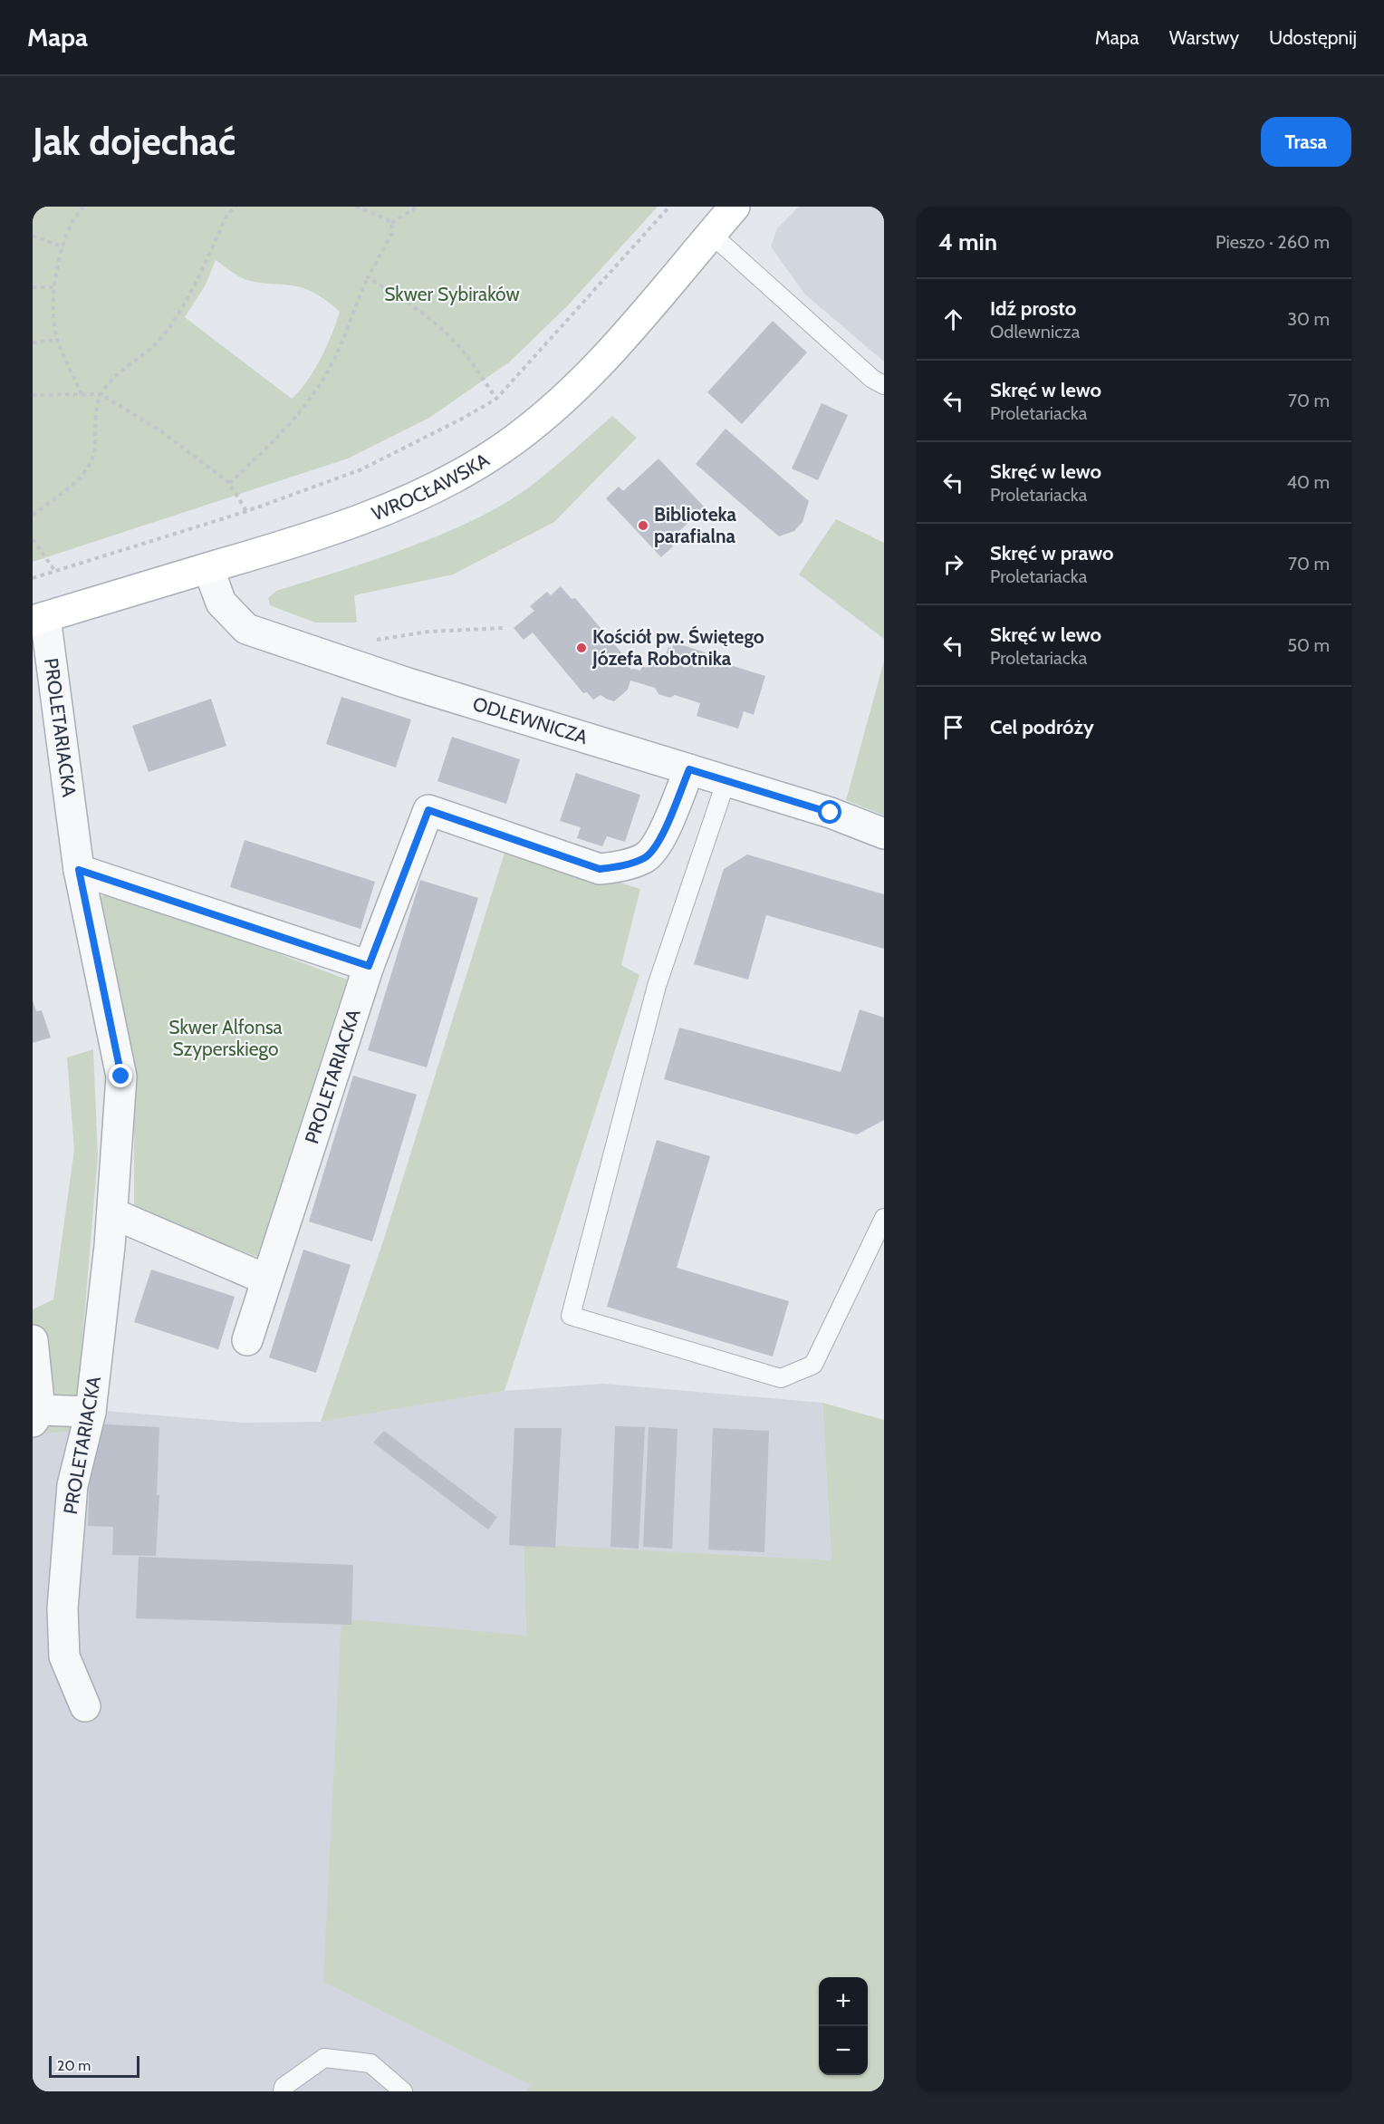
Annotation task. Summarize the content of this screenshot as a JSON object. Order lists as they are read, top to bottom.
{
  "streets": {
    "main road": ["WROCŁAWSKA"],
    "street": ["ODLEWNICZA", "PROLETARIACKA"]
  },
  "crossings": [
    ["WROCŁAWSKA", "ODLEWNICZA"],
    ["WROCŁAWSKA", "PROLETARIACKA"],
    ["ODLEWNICZA", "PROLETARIACKA"]
  ],
  "parks": ["Skwer Sybiraków", "Skwer Alfonsa Szyperskiego"],
  "places": ["Biblioteka parafialna", "Kościół pw. Świętego Józefa Robotnika"],
  "scale_bar": "20 m",
  "page": {
    "header": "Mapa",
    "nav": ["Mapa", "Warstwy", "Udostępnij"],
    "buttons": "Trasa",
    "title": "Jak dojechać",
    "heading": ["4 min", "Pieszo · 260 m"],
    "list": [
      ["Idź prosto", "Odlewnicza", "30 m"],
      ["Skręć w lewo", "Proletariacka", "70 m"],
      ["Skręć w lewo", "Proletariacka", "40 m"],
      ["Skręć w prawo", "Proletariacka", "70 m"],
      ["Skręć w lewo", "Proletariacka", "50 m"],
      "Cel podróży"
    ],
    "map_buttons": ["+", "−"],
    "scale": "20 m"
  }
}
